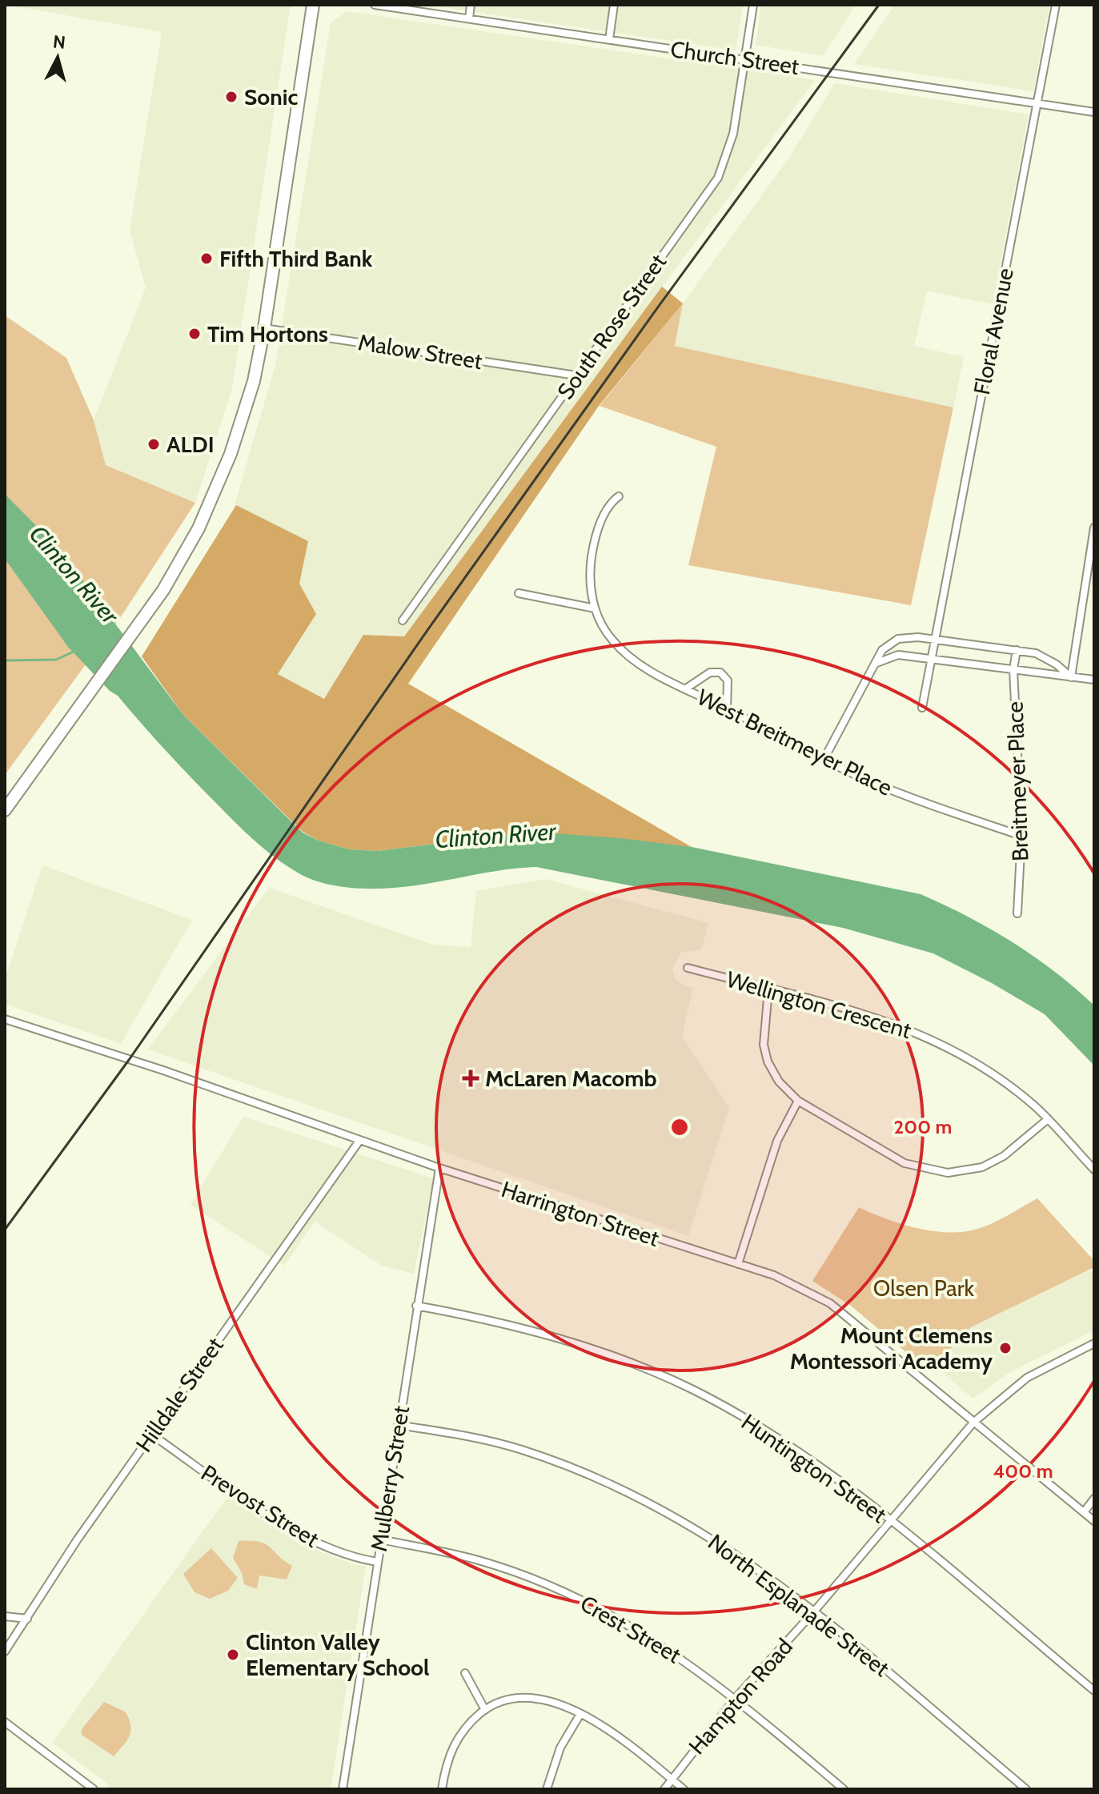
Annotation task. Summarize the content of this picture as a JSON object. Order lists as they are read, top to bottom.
{
  "streets": {
    "street": [
      "Church Street",
      "South Rose Street",
      "Floral Avenue",
      "Malow Street",
      "West Breitmeyer Place",
      "Breitmeyer Place",
      "Wellington Crescent",
      "Harrington Street",
      "Hilldale Street",
      "Huntington Street",
      "Mulberry Street",
      "Prevost Street",
      "North Esplanade Street",
      "Crest Street",
      "Hampton Road"
    ]
  },
  "crossings": [
    ["Church Street", "South Rose Street"],
    ["Church Street", "Floral Avenue"],
    ["South Rose Street", "Malow Street"],
    ["West Breitmeyer Place", "Breitmeyer Place"],
    ["Harrington Street", "Hilldale Street"],
    ["Harrington Street", "Mulberry Street"],
    ["Harrington Street", "Hampton Road"],
    ["Hilldale Street", "Prevost Street"],
    ["Huntington Street", "Mulberry Street"],
    ["Huntington Street", "Hampton Road"],
    ["Mulberry Street", "Prevost Street"],
    ["Mulberry Street", "North Esplanade Street"],
    ["Mulberry Street", "Crest Street"],
    ["North Esplanade Street", "Hampton Road"],
    ["Crest Street", "Hampton Road"]
  ],
  "water": ["Clinton River"],
  "parks": ["Olsen Park"],
  "places": {
    "other": [
      "Sonic",
      "Fifth Third Bank",
      "Tim Hortons",
      "ALDI",
      "Mount Clemens Montessori Academy",
      "Clinton Valley Elementary School"
    ],
    "health": ["McLaren Macomb"]
  },
  "north": "top",
  "rings": ["200 m", "400 m"]
}
